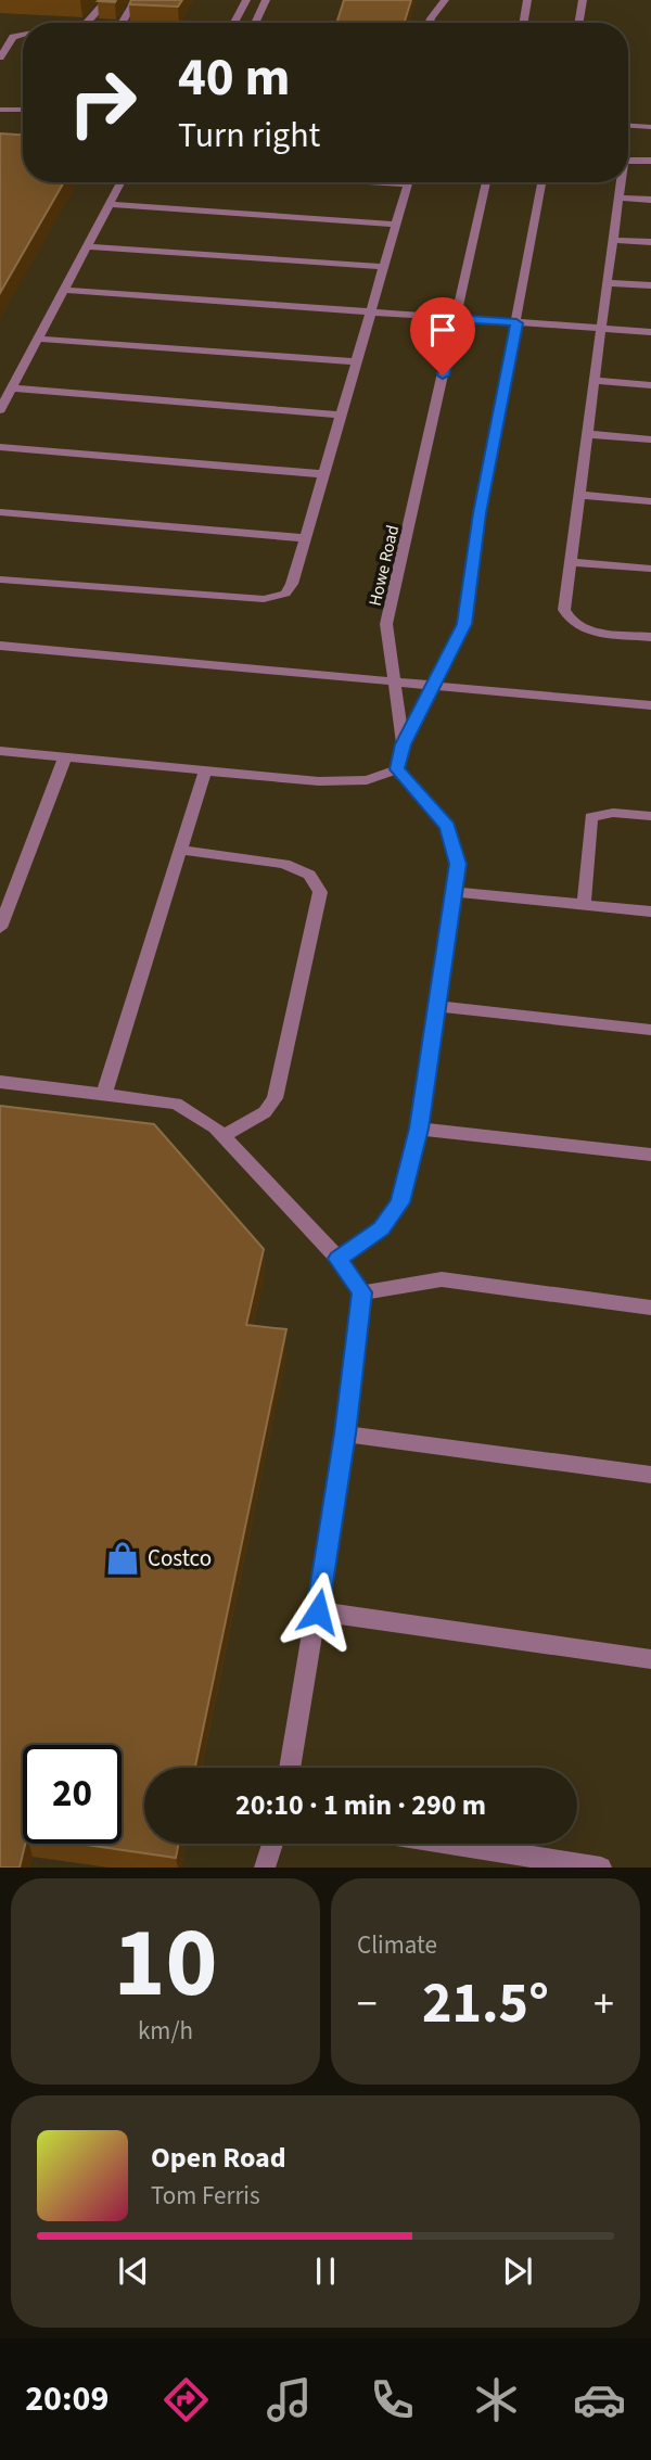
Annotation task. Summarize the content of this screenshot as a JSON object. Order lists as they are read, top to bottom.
{
  "streets": {
    "lane": ["Howe Road"]
  },
  "places": {
    "shop": ["Costco"]
  },
  "page": {
    "turn": ["40 m", "Turn right"],
    "limit": "20",
    "trip": "20:10 · 1 min · 290 m",
    "tile": [
      ["10", "km/h"],
      "Climate"
    ],
    "heat": ["−", "21.5°", "+"],
    "song": ["Open Road", "Tom Ferris"],
    "tabs": "20:09"
  }
}
